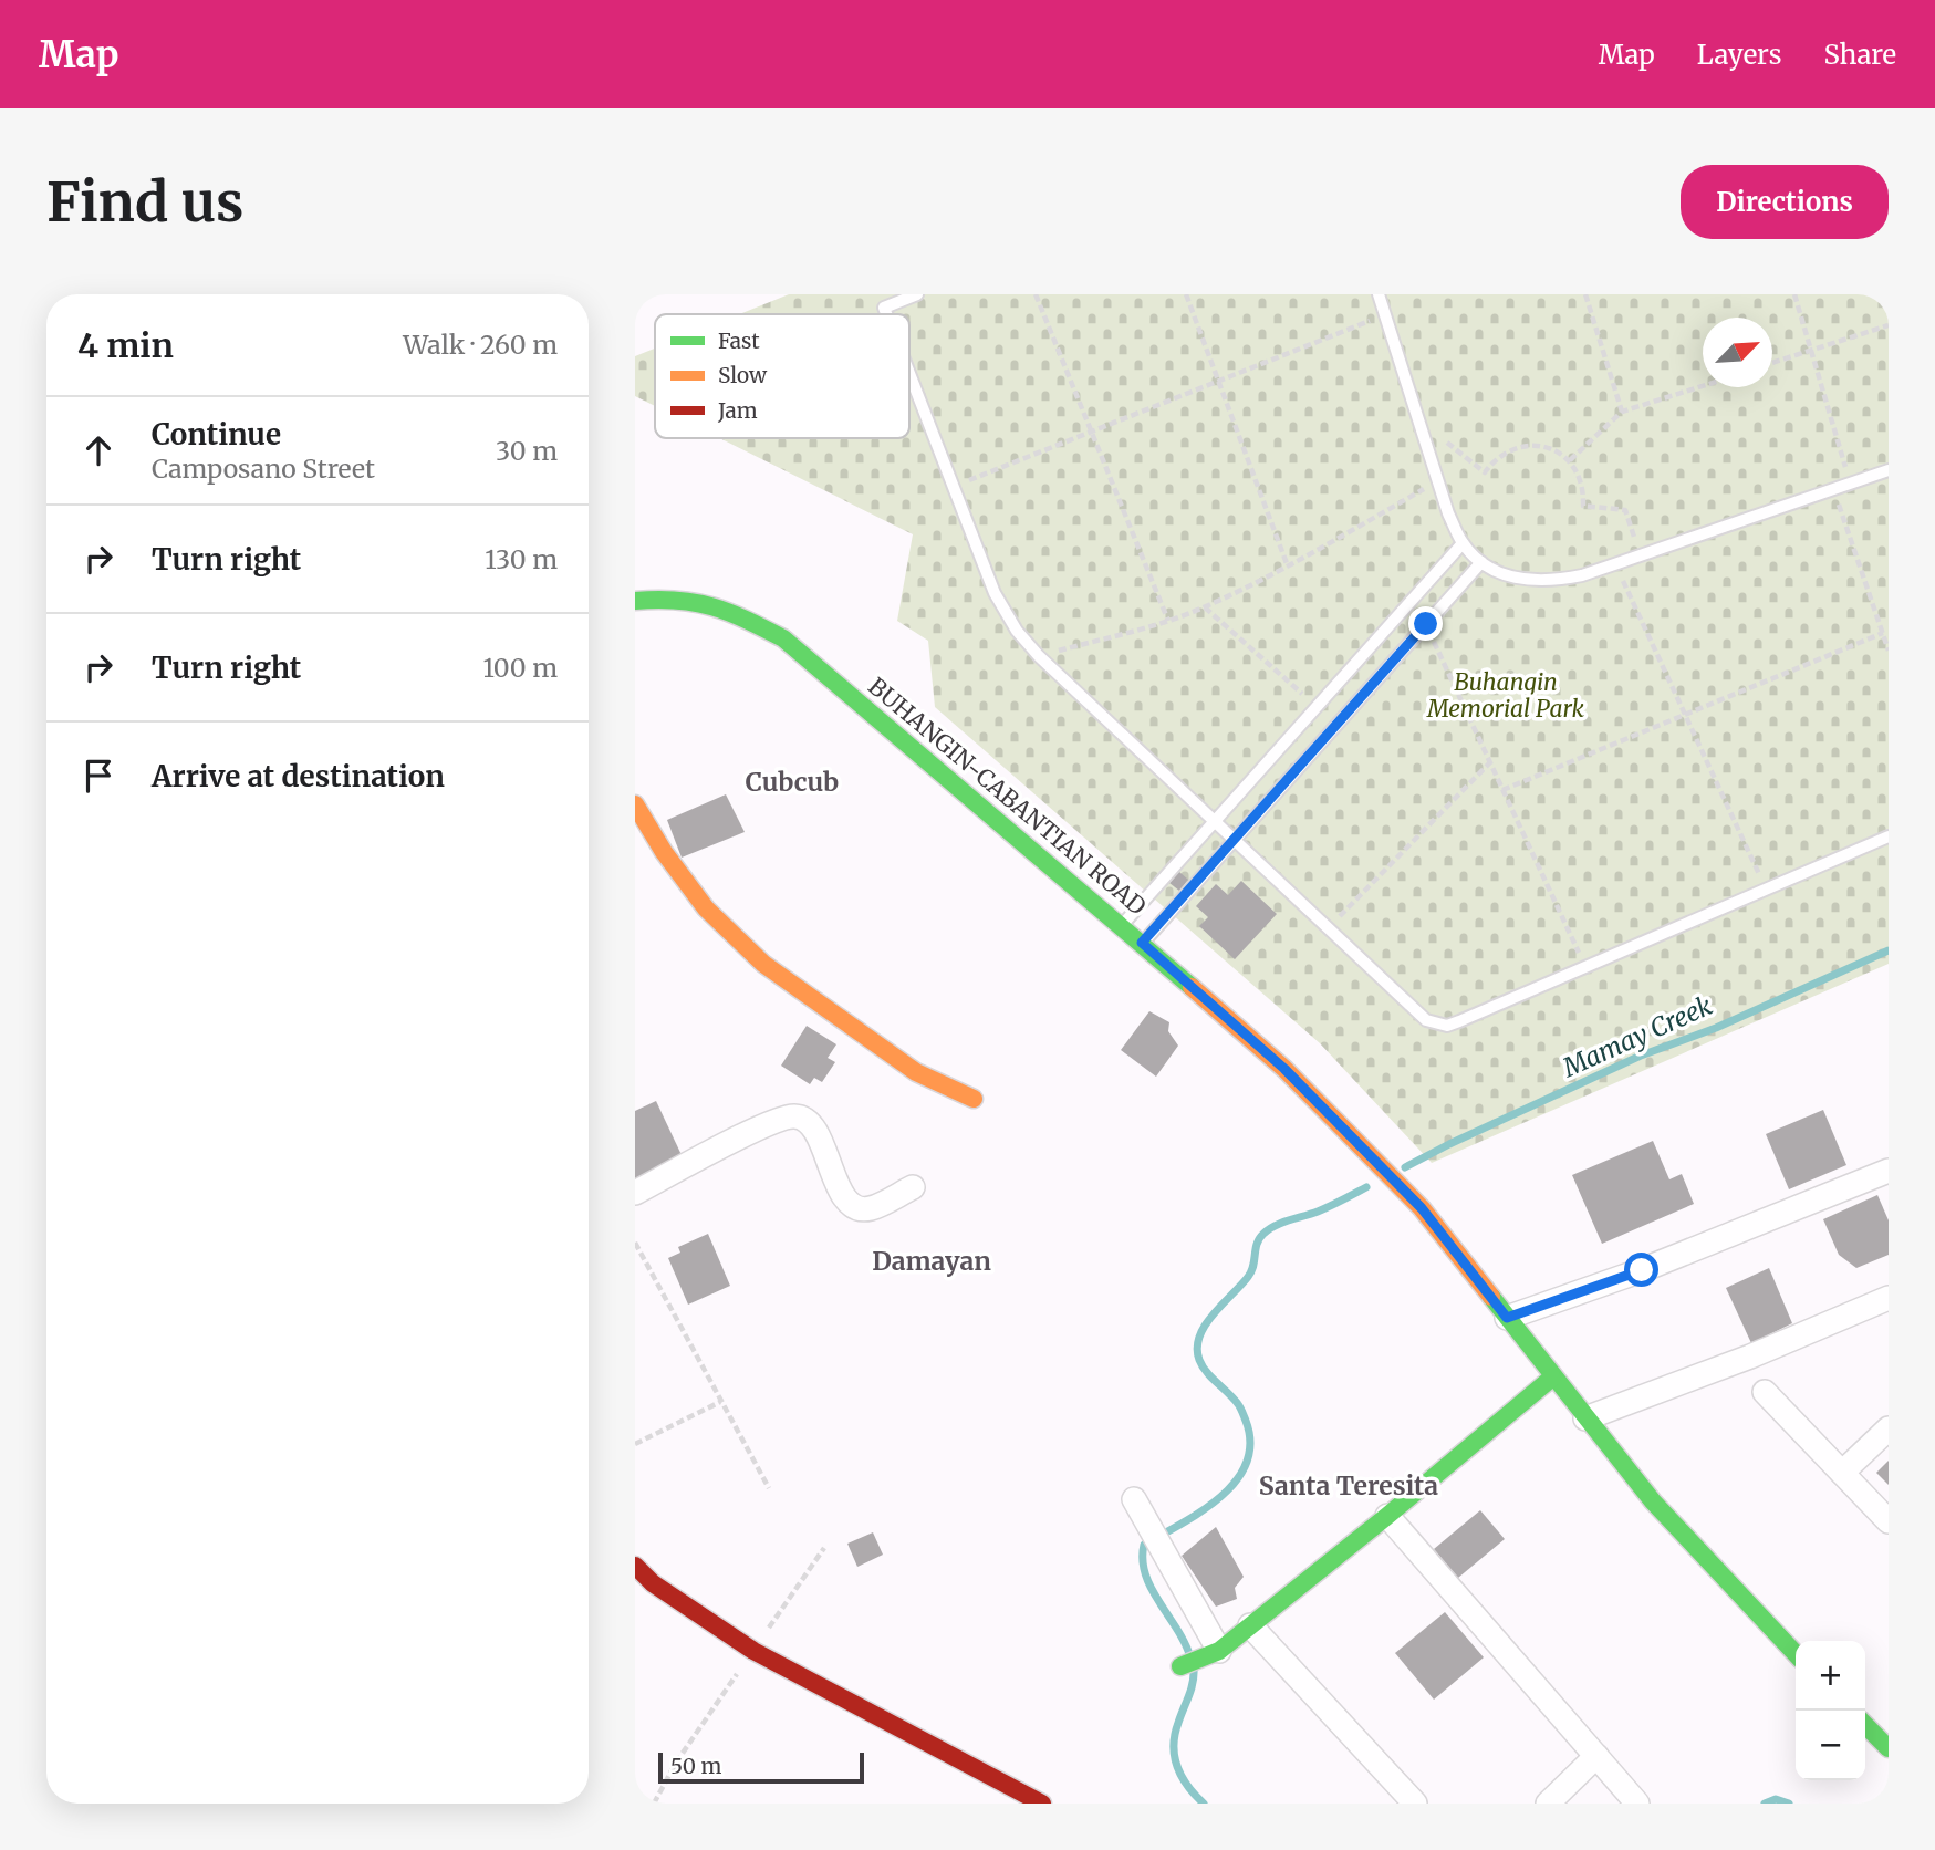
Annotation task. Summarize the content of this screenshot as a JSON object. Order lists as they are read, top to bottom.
{
  "streets": {
    "main road": ["BUHANGIN-CABANTIAN ROAD"]
  },
  "districts": ["Cubcub", "Damayan", "Santa Teresita"],
  "water": ["Mamay Creek"],
  "parks": ["Buhangin Memorial Park"],
  "legend": ["Fast", "Slow", "Jam"],
  "scale_bar": "50 m",
  "north": "top right",
  "page": {
    "header": "Map",
    "nav": ["Map", "Layers", "Share"],
    "buttons": "Directions",
    "title": "Find us",
    "heading": ["4 min", "Walk · 260 m"],
    "list": [
      ["Continue", "Camposano Street", "30 m"],
      ["Turn right", "130 m"],
      ["Turn right", "100 m"],
      "Arrive at destination"
    ],
    "map_buttons": ["+", "−"],
    "scale": "50 m"
  }
}
